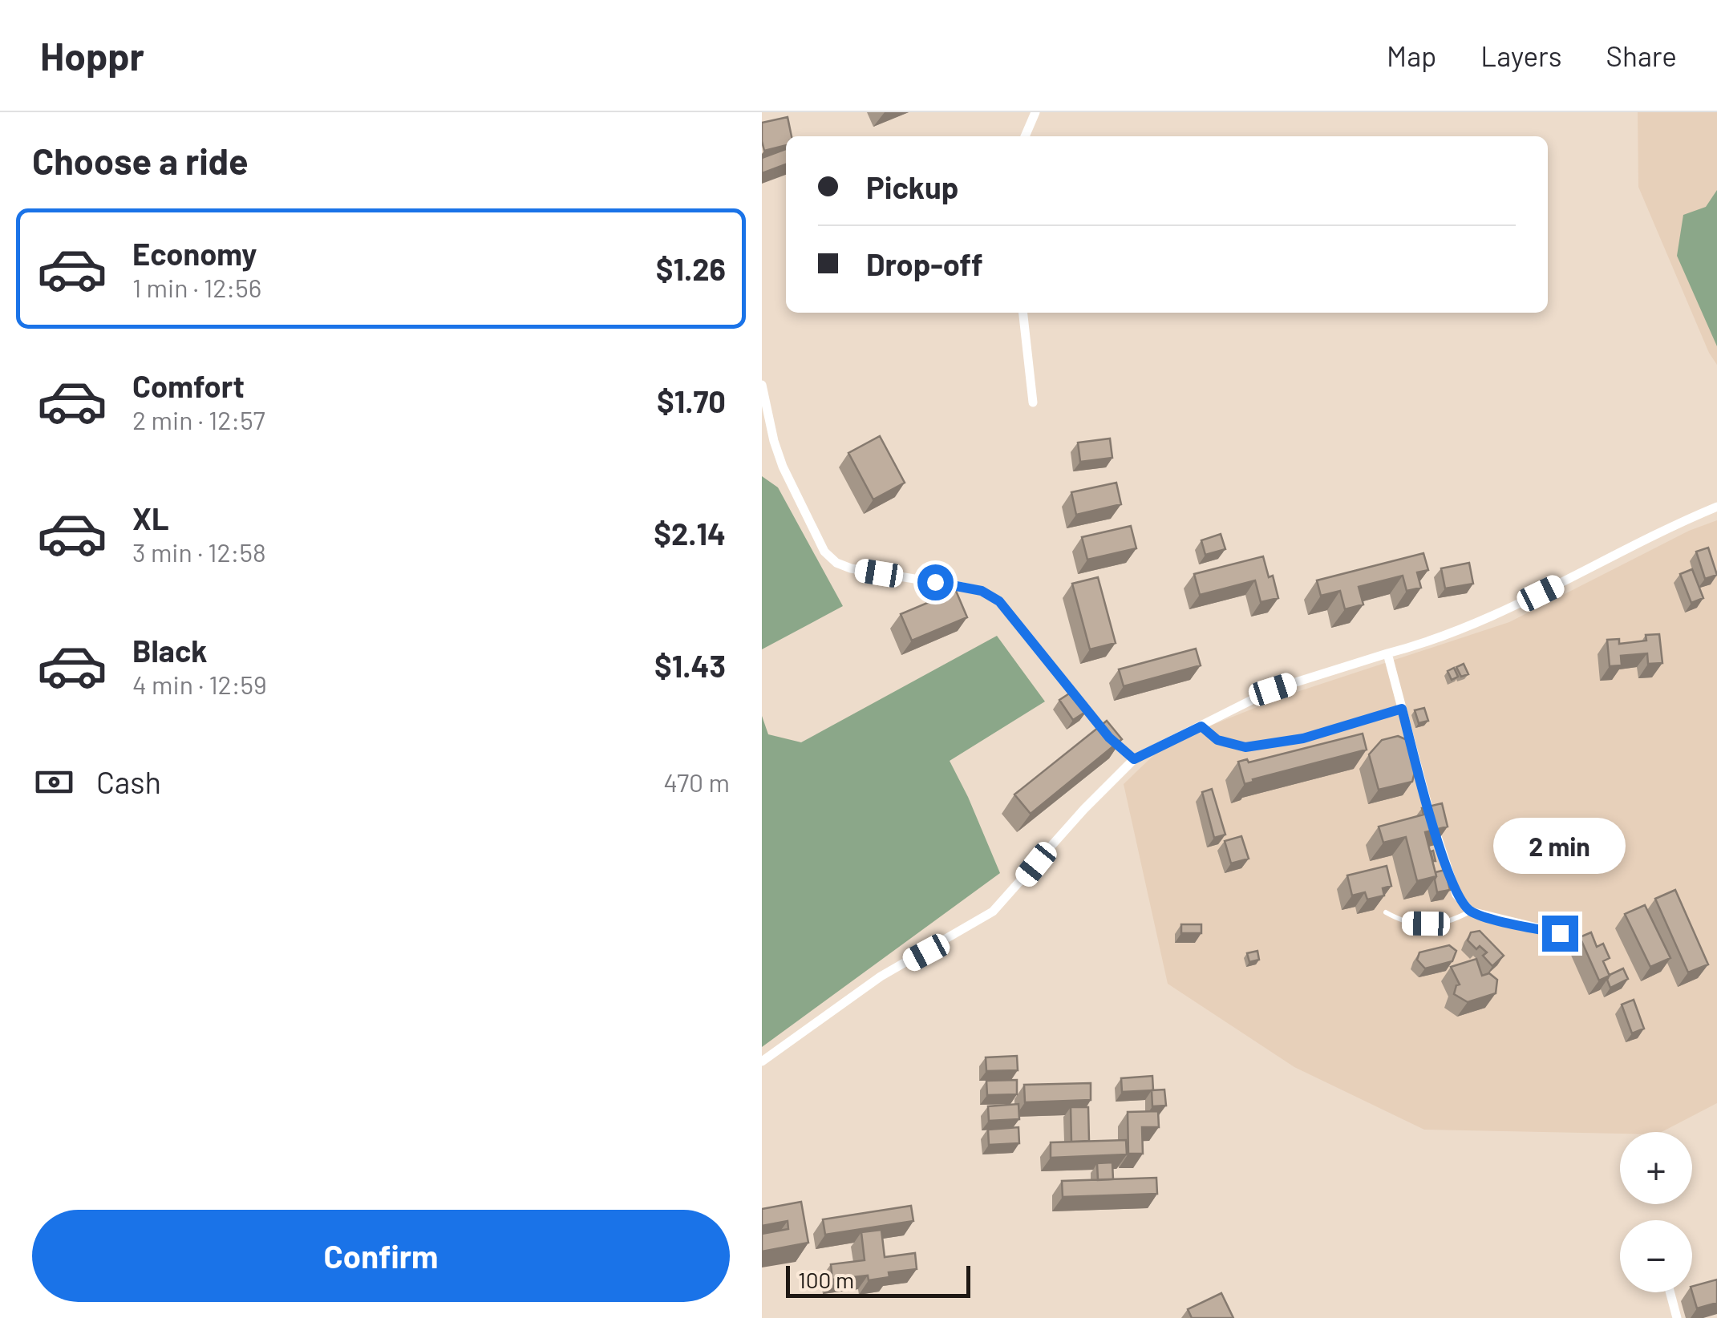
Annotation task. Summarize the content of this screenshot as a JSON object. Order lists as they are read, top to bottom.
{
  "scale_bar": "100 m",
  "page": {
    "header": "Hoppr",
    "nav": ["Map", "Layers", "Share"],
    "heading": "Choose a ride",
    "banner": ["Pickup", "Drop-off"],
    "list": [
      {
        "name": "Economy",
        "note": "1 min · 12:56",
        "value": "$1.26"
      },
      {
        "name": "Comfort",
        "note": "2 min · 12:57",
        "value": "$1.70"
      },
      {
        "name": "XL",
        "note": "3 min · 12:58",
        "value": "$2.14"
      },
      {
        "name": "Black",
        "note": "4 min · 12:59",
        "value": "$1.43"
      }
    ],
    "pay": ["Cash", "470 m"],
    "bubble": "2 min",
    "map_buttons": ["+", "−"],
    "buttons": "Confirm",
    "scale": "100 m"
  }
}
